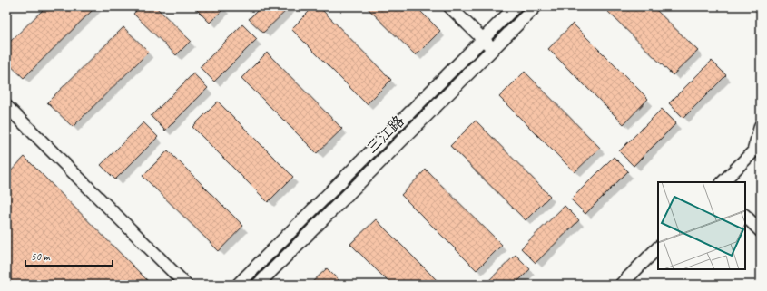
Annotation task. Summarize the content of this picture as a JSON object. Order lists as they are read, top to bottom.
{
  "streets": {
    "street": ["三江路"]
  },
  "scale_bar": "50 m"
}
